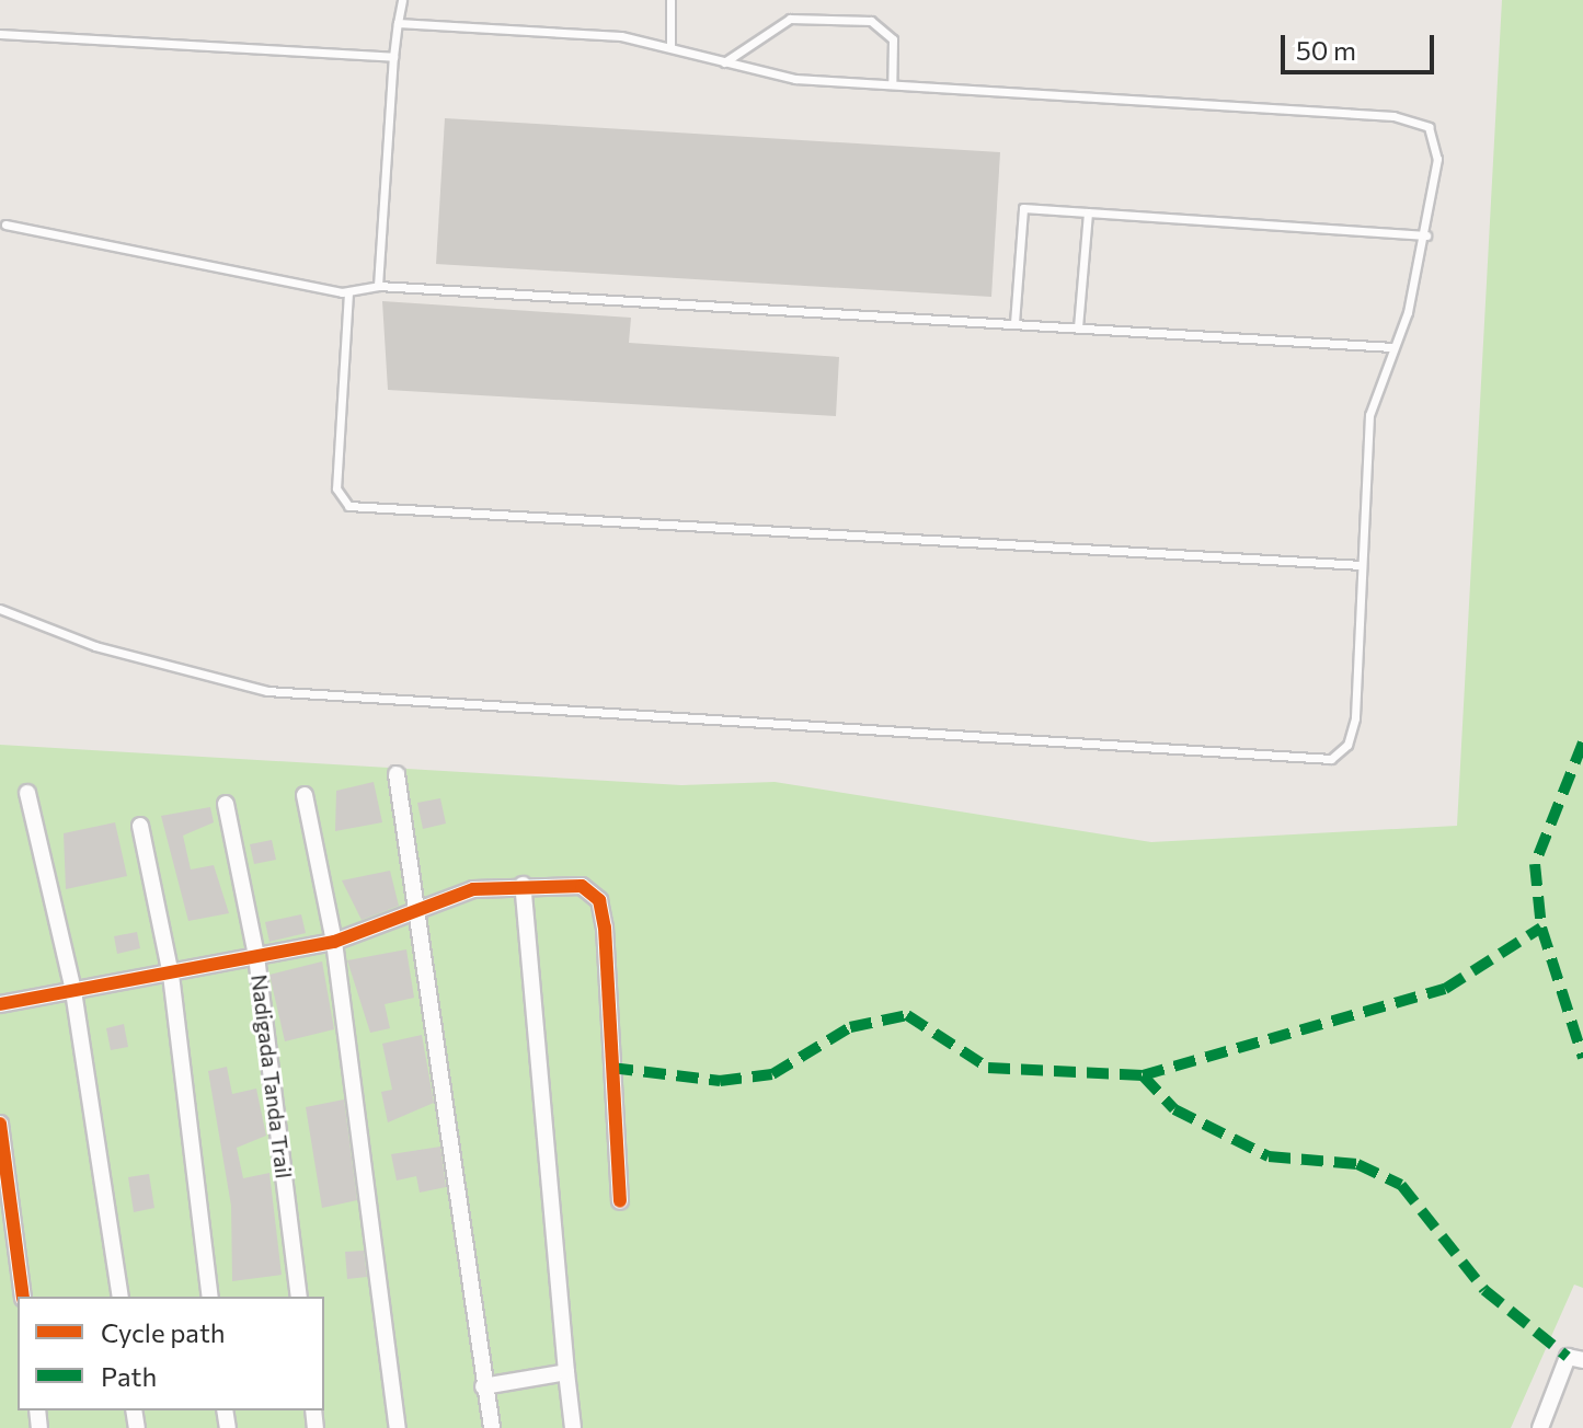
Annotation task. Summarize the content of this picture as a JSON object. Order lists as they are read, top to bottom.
{
  "streets": {
    "street": ["Nadigada Tanda Trail"]
  },
  "legend": ["Cycle path", "Path"],
  "scale_bar": "50 m"
}
